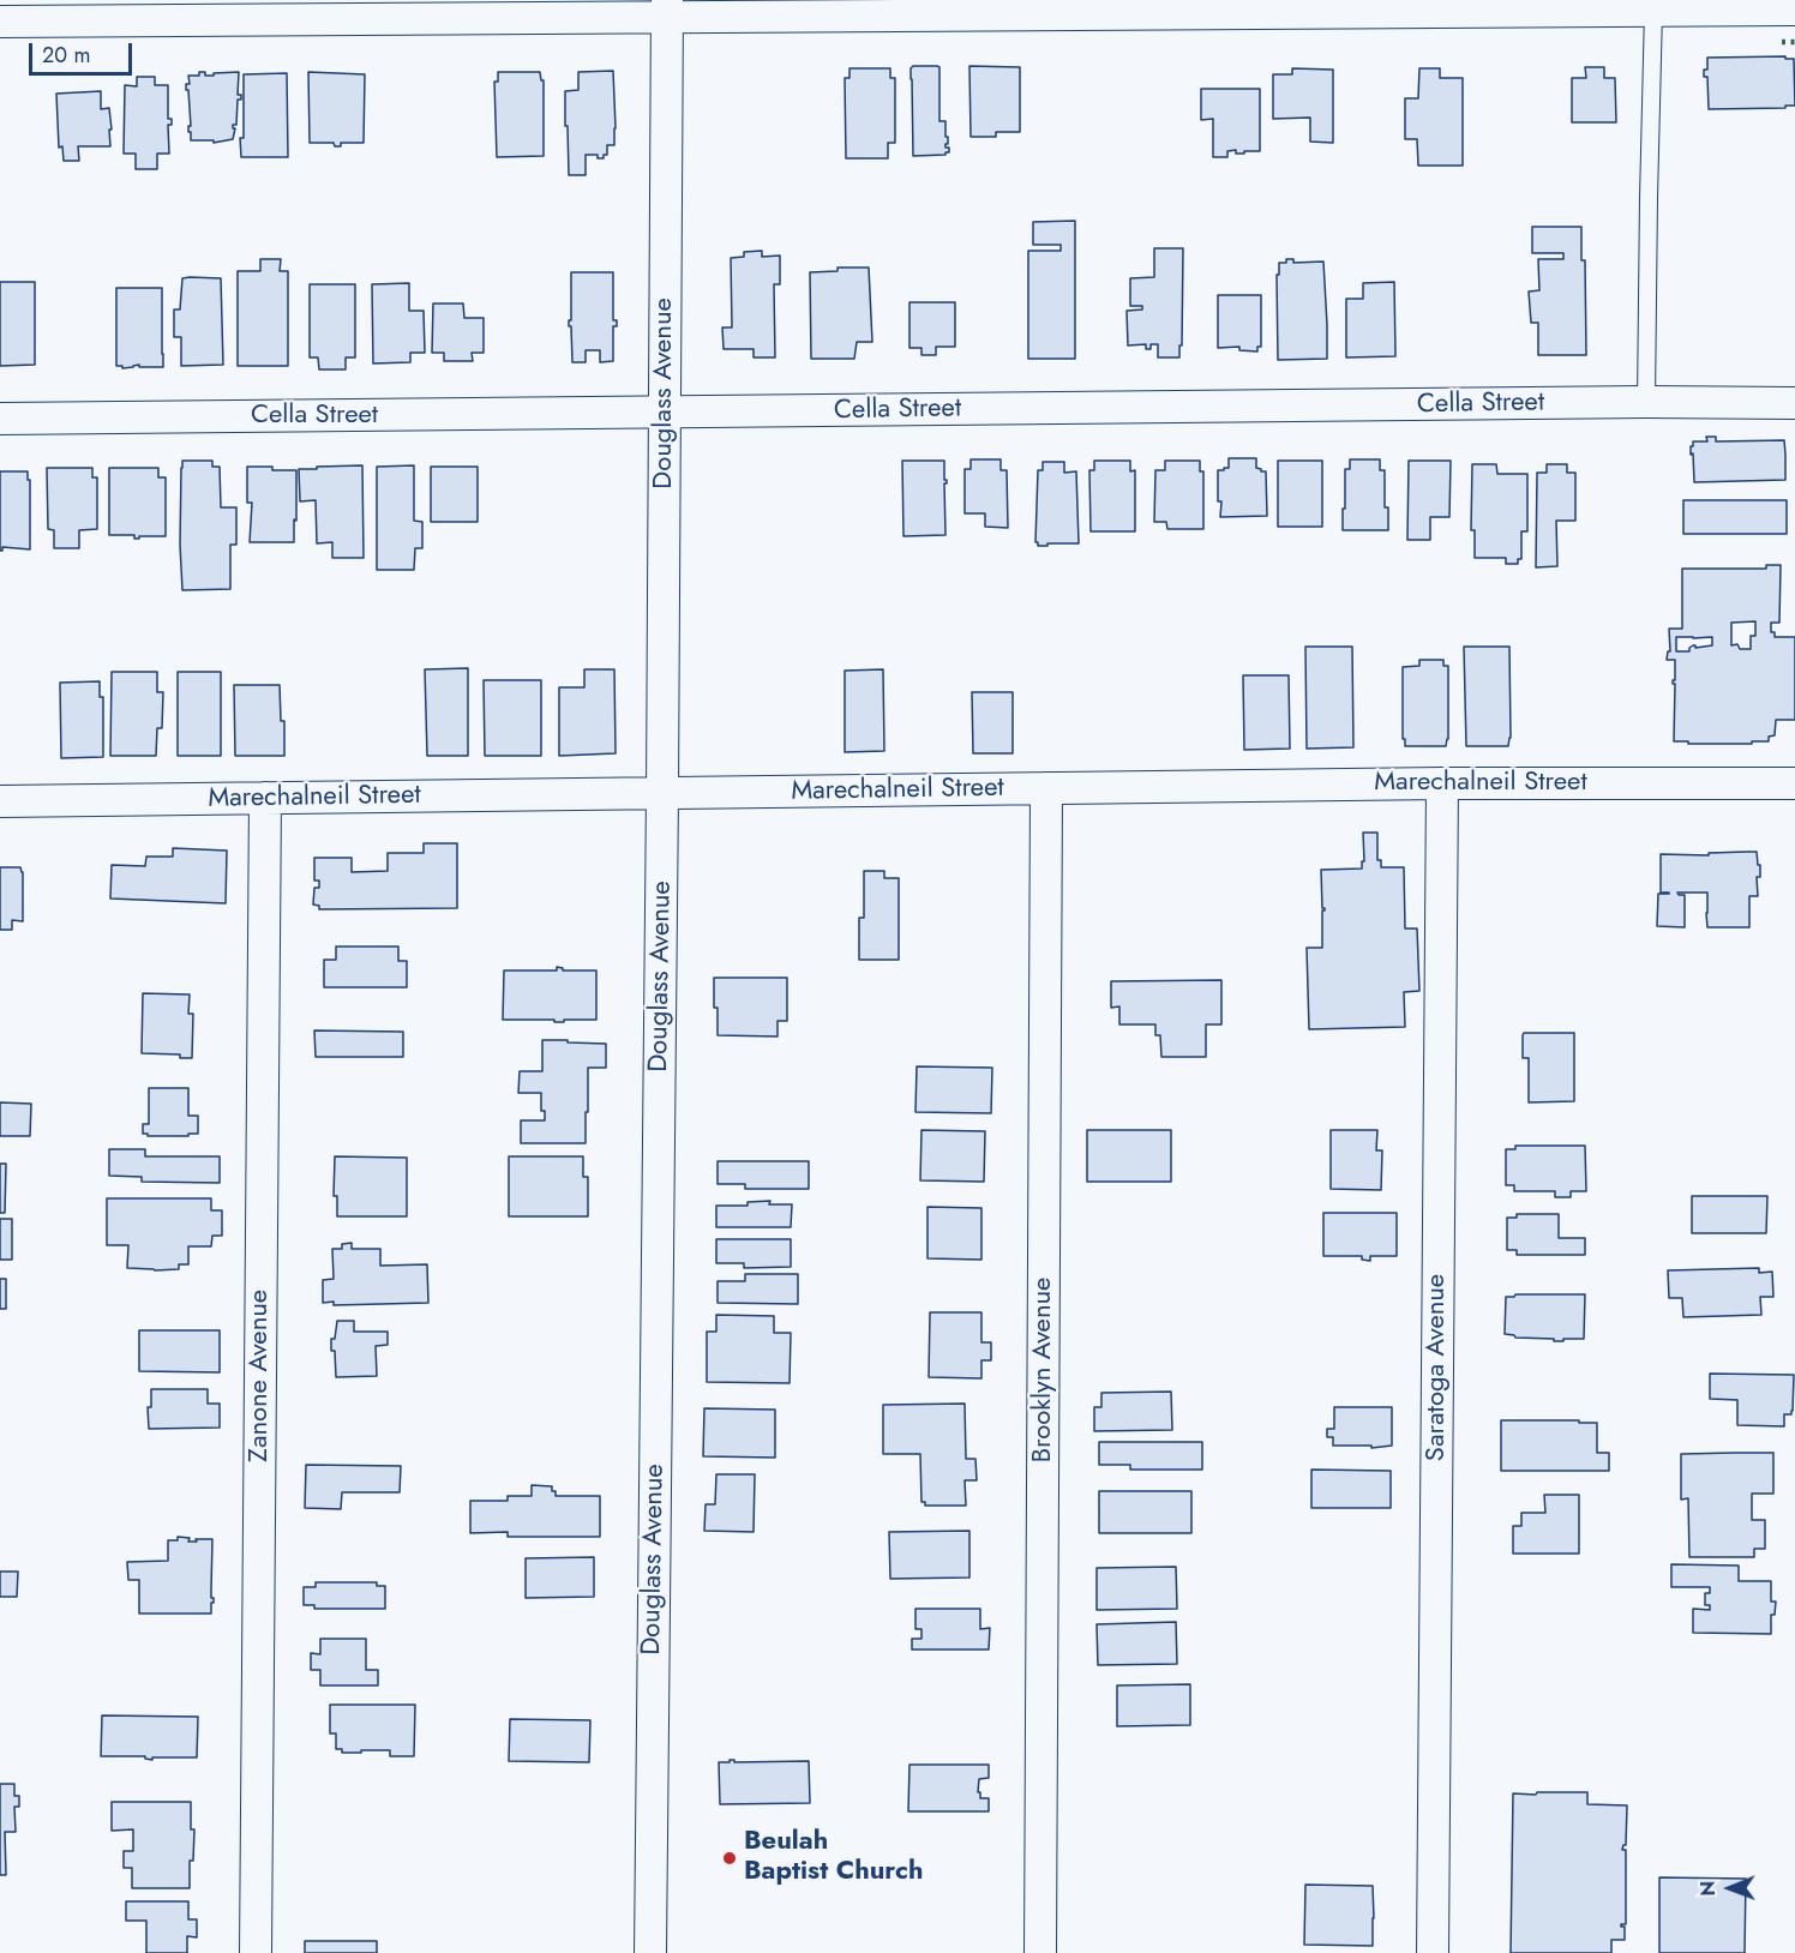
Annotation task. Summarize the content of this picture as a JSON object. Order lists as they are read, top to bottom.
{
  "streets": {
    "street": [
      "Douglass Avenue",
      "Cella Street",
      "Marechalneil Street",
      "Saratoga Avenue",
      "Brooklyn Avenue",
      "Zanone Avenue"
    ]
  },
  "crossings": [
    ["Douglass Avenue", "Cella Street"],
    ["Douglass Avenue", "Marechalneil Street"],
    ["Marechalneil Street", "Saratoga Avenue"],
    ["Marechalneil Street", "Brooklyn Avenue"],
    ["Marechalneil Street", "Zanone Avenue"]
  ],
  "places": ["Beulah Baptist Church"],
  "scale_bar": "20 m",
  "north": "left"
}
